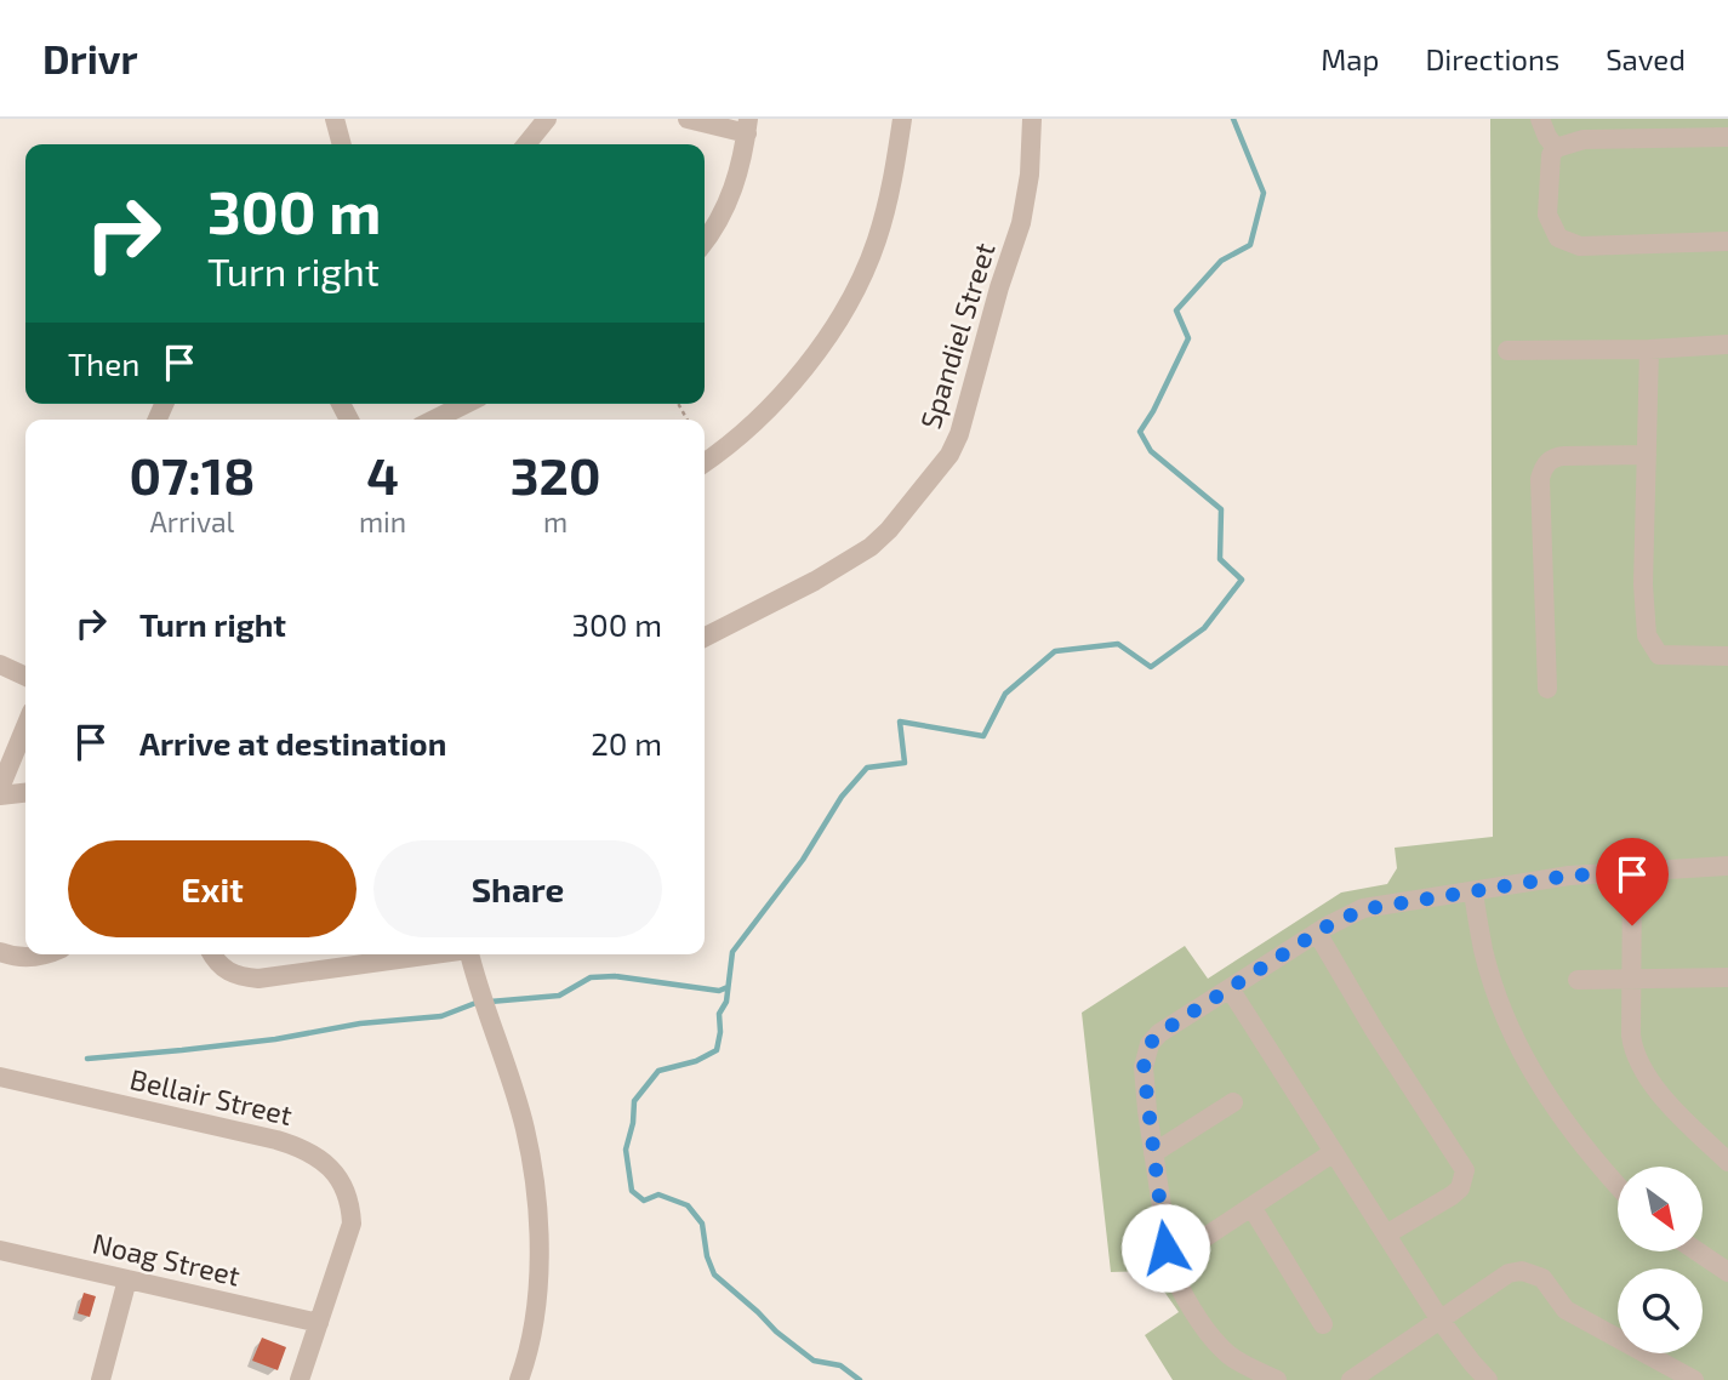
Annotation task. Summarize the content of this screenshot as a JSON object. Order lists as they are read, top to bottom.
{
  "streets": {
    "street": ["Spandiel Street", "Bellair Street", "Noag Street"]
  },
  "crossings": [
    ["Bellair Street", "Noag Street"]
  ],
  "north": "bottom right",
  "page": {
    "header": "Drivr",
    "nav": ["Map", "Directions", "Saved"],
    "turn": ["300 m", "Turn right"],
    "then": "Then",
    "eta": [
      "07:18",
      "Arrival",
      "4",
      "min",
      "320",
      "m"
    ],
    "list": [
      {
        "name": "Turn right",
        "value": "300 m"
      },
      {
        "name": "Arrive at destination",
        "value": "20 m"
      }
    ],
    "buttons": ["Exit", "Share"]
  }
}
